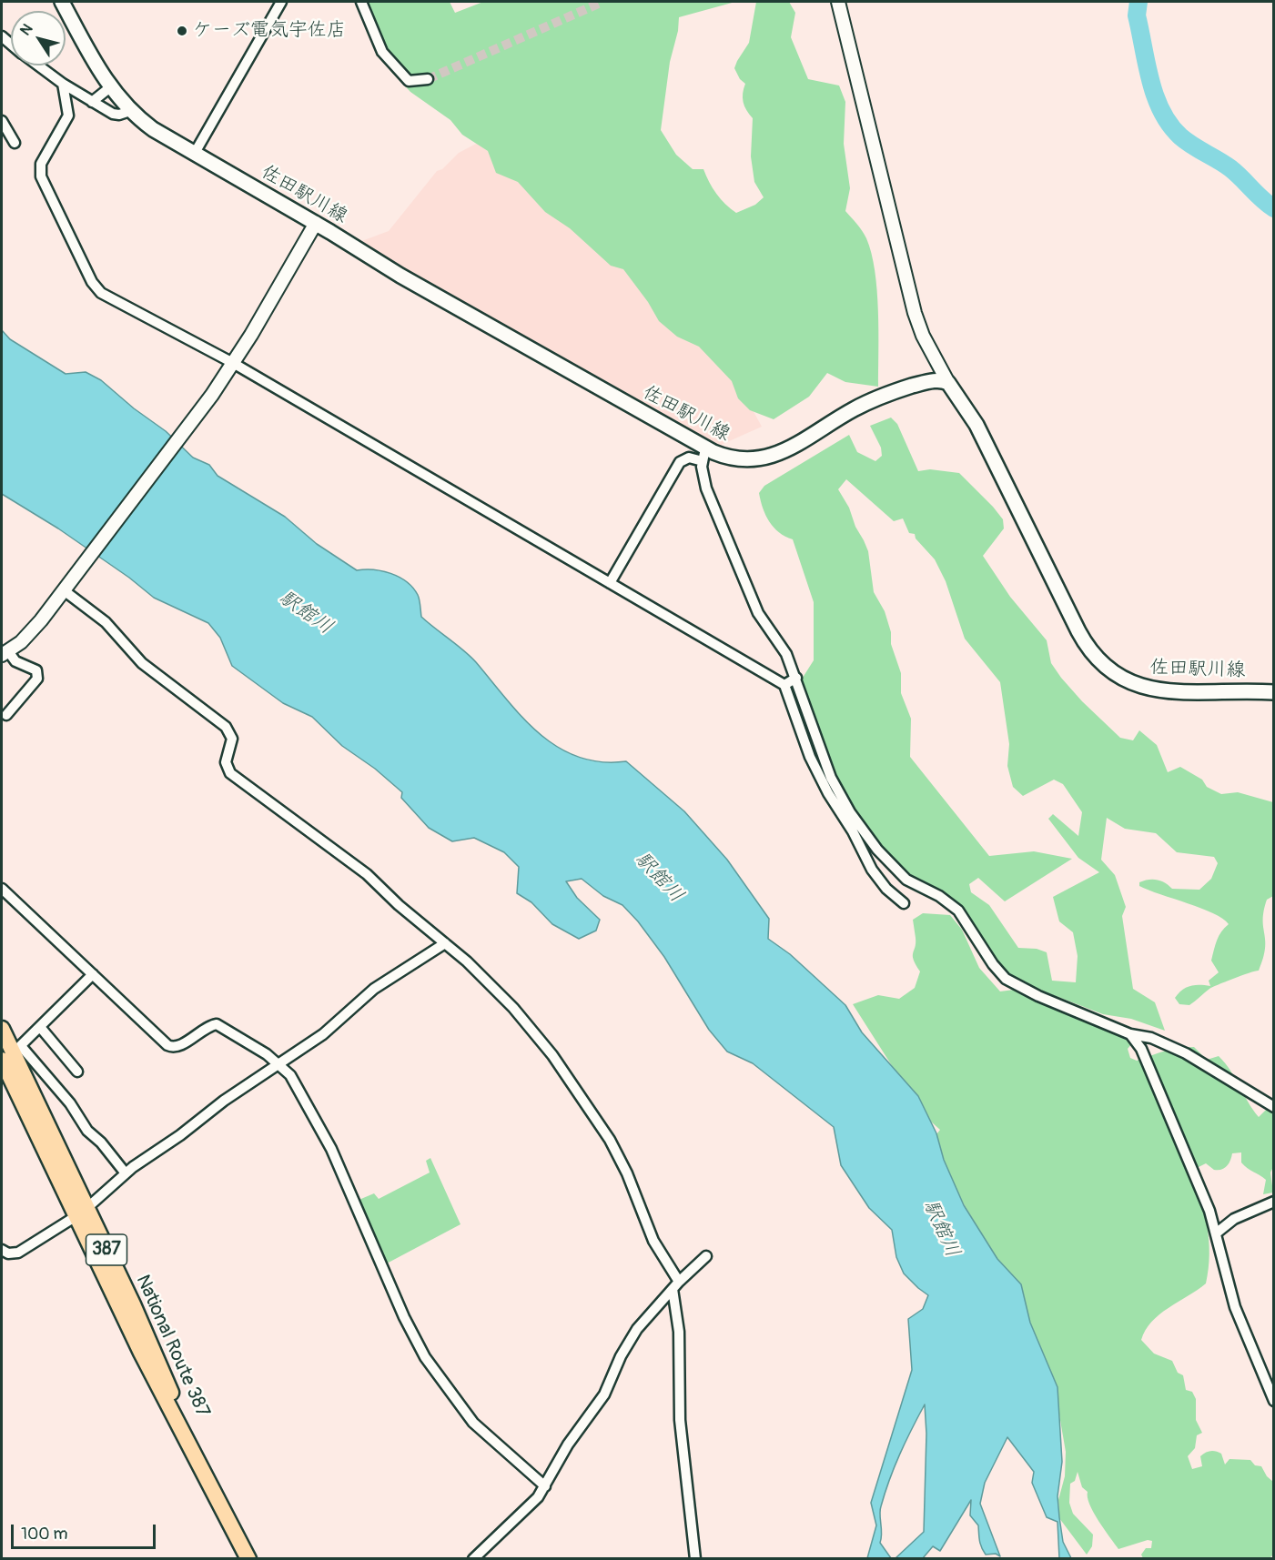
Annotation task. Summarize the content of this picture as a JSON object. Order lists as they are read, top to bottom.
{
  "streets": {
    "highway": ["387", "National Route 387"],
    "main road": ["佐田駅川線"]
  },
  "water": ["駅館川"],
  "places": ["ケーズ電気宇佐店"],
  "scale_bar": "100 m",
  "north": "top left"
}
